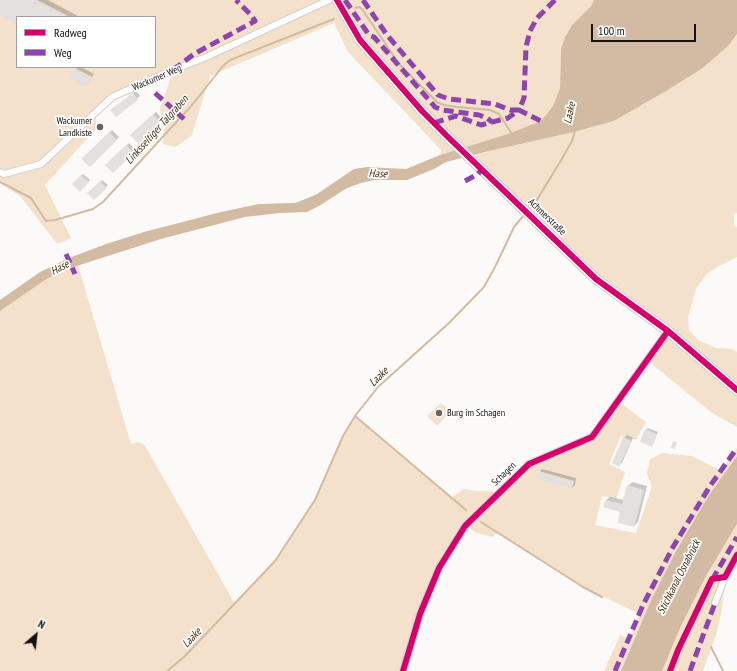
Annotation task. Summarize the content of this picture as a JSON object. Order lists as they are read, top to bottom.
{
  "streets": {
    "street": ["Wackumer Weg", "Achmerstraße", "Schagen"]
  },
  "crossings": [
    ["Achmerstraße", "Schagen"]
  ],
  "water": [
    "Laake",
    "Linksseitiger Talgraben",
    "Hase",
    "Stichkanal Osnabrück"
  ],
  "places": ["Wackumer Landkiste", "Burg im Schagen"],
  "legend": ["Radweg", "Weg"],
  "scale_bar": "100 m",
  "north": "top right"
}
